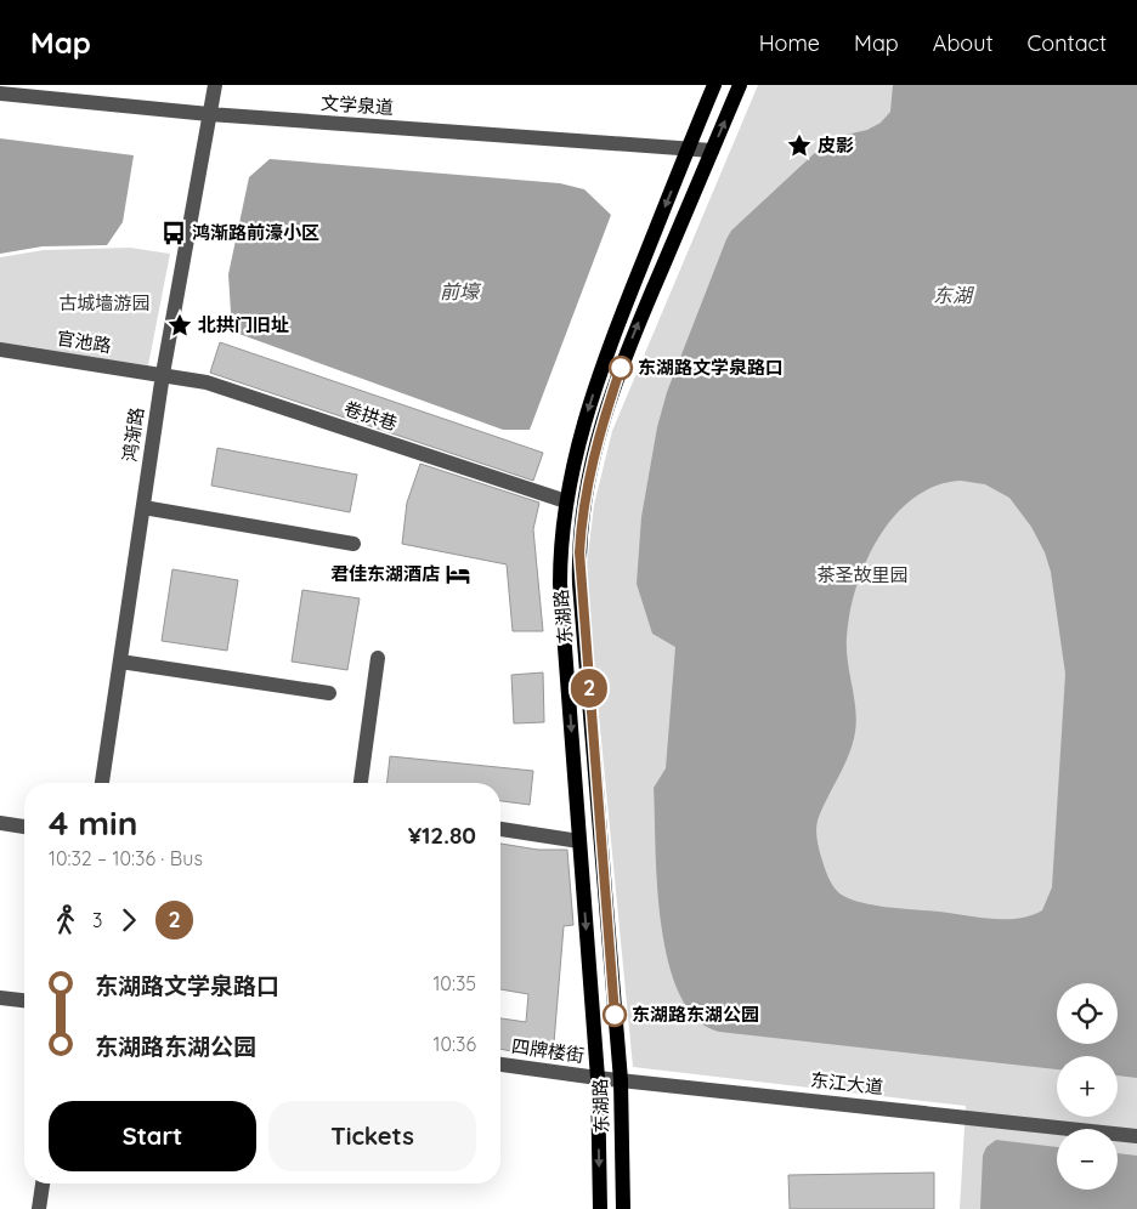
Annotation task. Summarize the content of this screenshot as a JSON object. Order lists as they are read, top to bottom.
{
  "streets": {
    "main road": ["东湖路"],
    "street": [
      "文学泉道",
      "官池路",
      "卷拱巷",
      "鸿渐路",
      "四牌楼街",
      "东江大道"
    ]
  },
  "crossings": [
    ["文学泉道", "鸿渐路"],
    ["文学泉道", "东湖路"],
    ["官池路", "卷拱巷"],
    ["官池路", "鸿渐路"],
    ["卷拱巷", "鸿渐路"],
    ["卷拱巷", "东湖路"],
    ["东湖路", "四牌楼街"],
    ["东湖路", "东江大道"],
    ["四牌楼街", "东江大道"]
  ],
  "water": ["前壕", "东湖"],
  "parks": ["古城墙游园", "茶圣故里园"],
  "places": {
    "place": ["皮影", "北拱门旧址"],
    "bus stop": ["鸿渐路前濠小区"],
    "other": ["东湖路文学泉路口", "东湖路东湖公园"],
    "hotel": ["君佳东湖酒店"]
  },
  "lines": ["bus line 2"],
  "page": {
    "header": "Map",
    "nav": [
      "Home",
      "Map",
      "About",
      "Contact"
    ],
    "on_map": "2",
    "heading": ["4 min", "10:32 – 10:36 · Bus", "¥12.80"],
    "legs": ["3", "2"],
    "list": [
      {
        "name": "东湖路文学泉路口",
        "value": "10:35"
      },
      {
        "name": "东湖路东湖公园",
        "value": "10:36"
      }
    ],
    "map_buttons": ["+", "−"],
    "buttons": ["Start", "Tickets"]
  }
}
